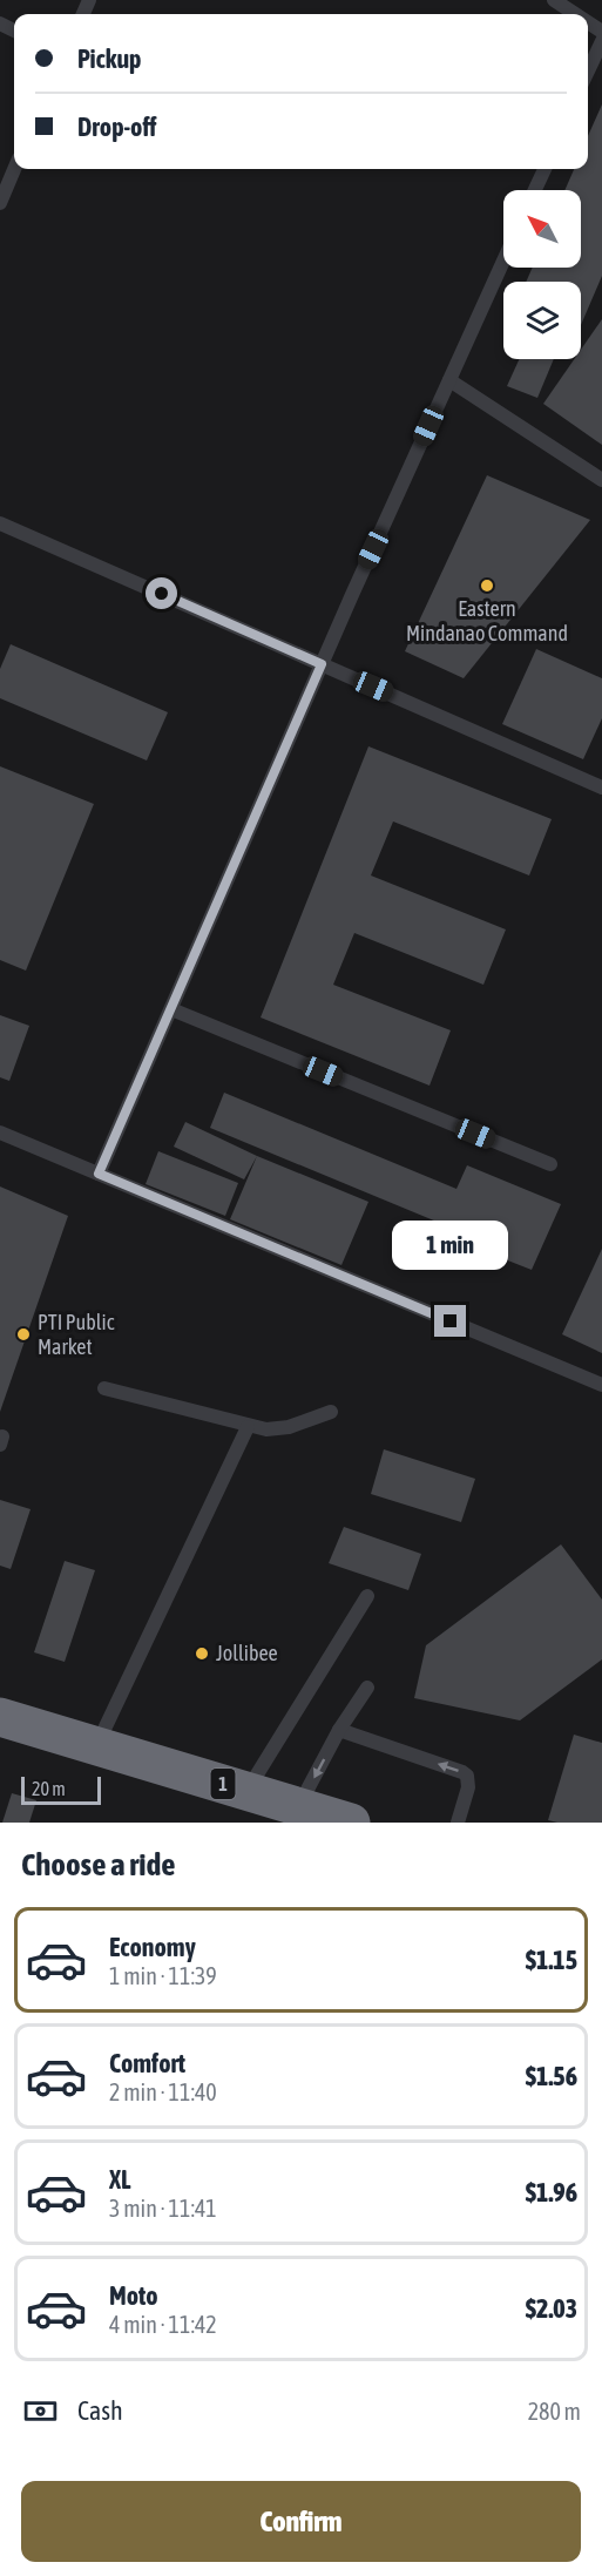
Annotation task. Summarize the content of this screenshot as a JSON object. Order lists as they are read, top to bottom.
{
  "streets": {
    "highway": ["1"]
  },
  "places": ["Eastern Mindanao Command", "PTI Public Market", "Jollibee"],
  "scale_bar": "20 m",
  "north": "top left",
  "page": {
    "banner": ["Pickup", "Drop-off"],
    "bubble": "1 min",
    "scale": "20 m",
    "heading": "Choose a ride",
    "list": [
      {
        "name": "Economy",
        "note": "1 min · 11:39",
        "value": "$1.15"
      },
      {
        "name": "Comfort",
        "note": "2 min · 11:40",
        "value": "$1.56"
      },
      {
        "name": "XL",
        "note": "3 min · 11:41",
        "value": "$1.96"
      },
      {
        "name": "Moto",
        "note": "4 min · 11:42",
        "value": "$2.03"
      }
    ],
    "pay": ["Cash", "280 m"],
    "buttons": "Confirm"
  }
}
